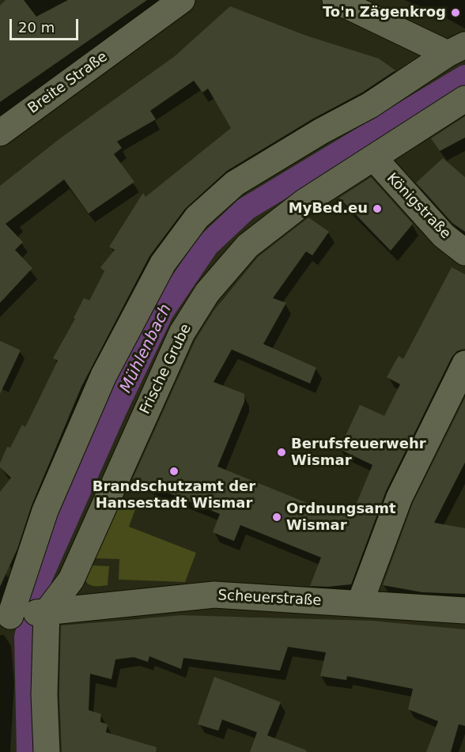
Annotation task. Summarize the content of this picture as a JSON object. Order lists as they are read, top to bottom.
{
  "streets": {
    "street": [
      "Breite Straße",
      "Königstraße",
      "Frische Grube",
      "Scheuerstraße"
    ]
  },
  "crossings": [
    ["Königstraße", "Frische Grube"],
    ["Frische Grube", "Scheuerstraße"]
  ],
  "water": ["Mühlenbach"],
  "places": [
    "To'n Zägenkrog",
    "MyBed.eu",
    "Berufsfeuerwehr Wismar",
    "Brandschutzamt der Hansestadt Wismar",
    "Ordnungsamt Wismar"
  ],
  "scale_bar": "20 m"
}
